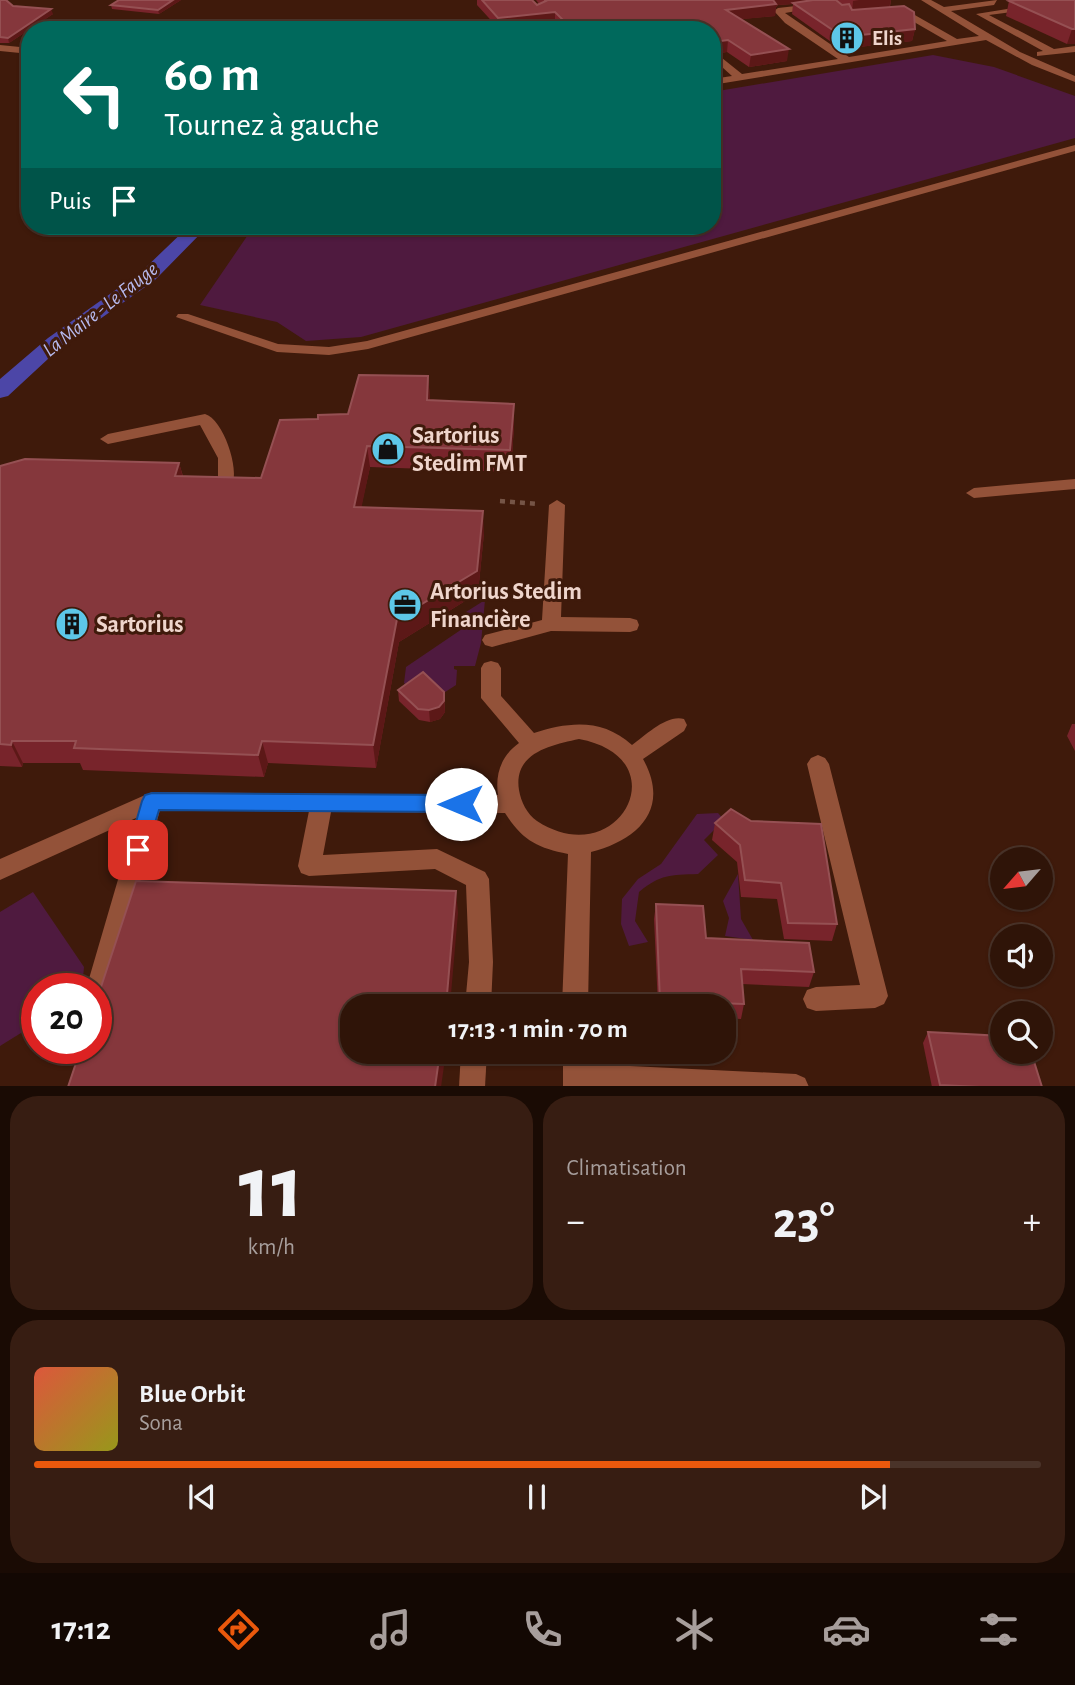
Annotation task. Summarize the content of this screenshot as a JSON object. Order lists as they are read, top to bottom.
{
  "water": ["La Maïre - Le Fauge"],
  "places": {
    "building": ["Elis", "Sartorius"],
    "shop": ["Sartorius Stedim FMT"],
    "office": ["Artorius Stedim Financière"]
  },
  "north": "bottom left",
  "page": {
    "turn": ["60 m", "Tournez à gauche"],
    "then": "Puis",
    "limit": "20",
    "trip": "17:13 · 1 min · 70 m",
    "tile": [
      ["11", "km/h"],
      "Climatisation"
    ],
    "heat": ["−", "23°", "+"],
    "song": ["Blue Orbit", "Sona"],
    "tabs": "17:12"
  }
}
